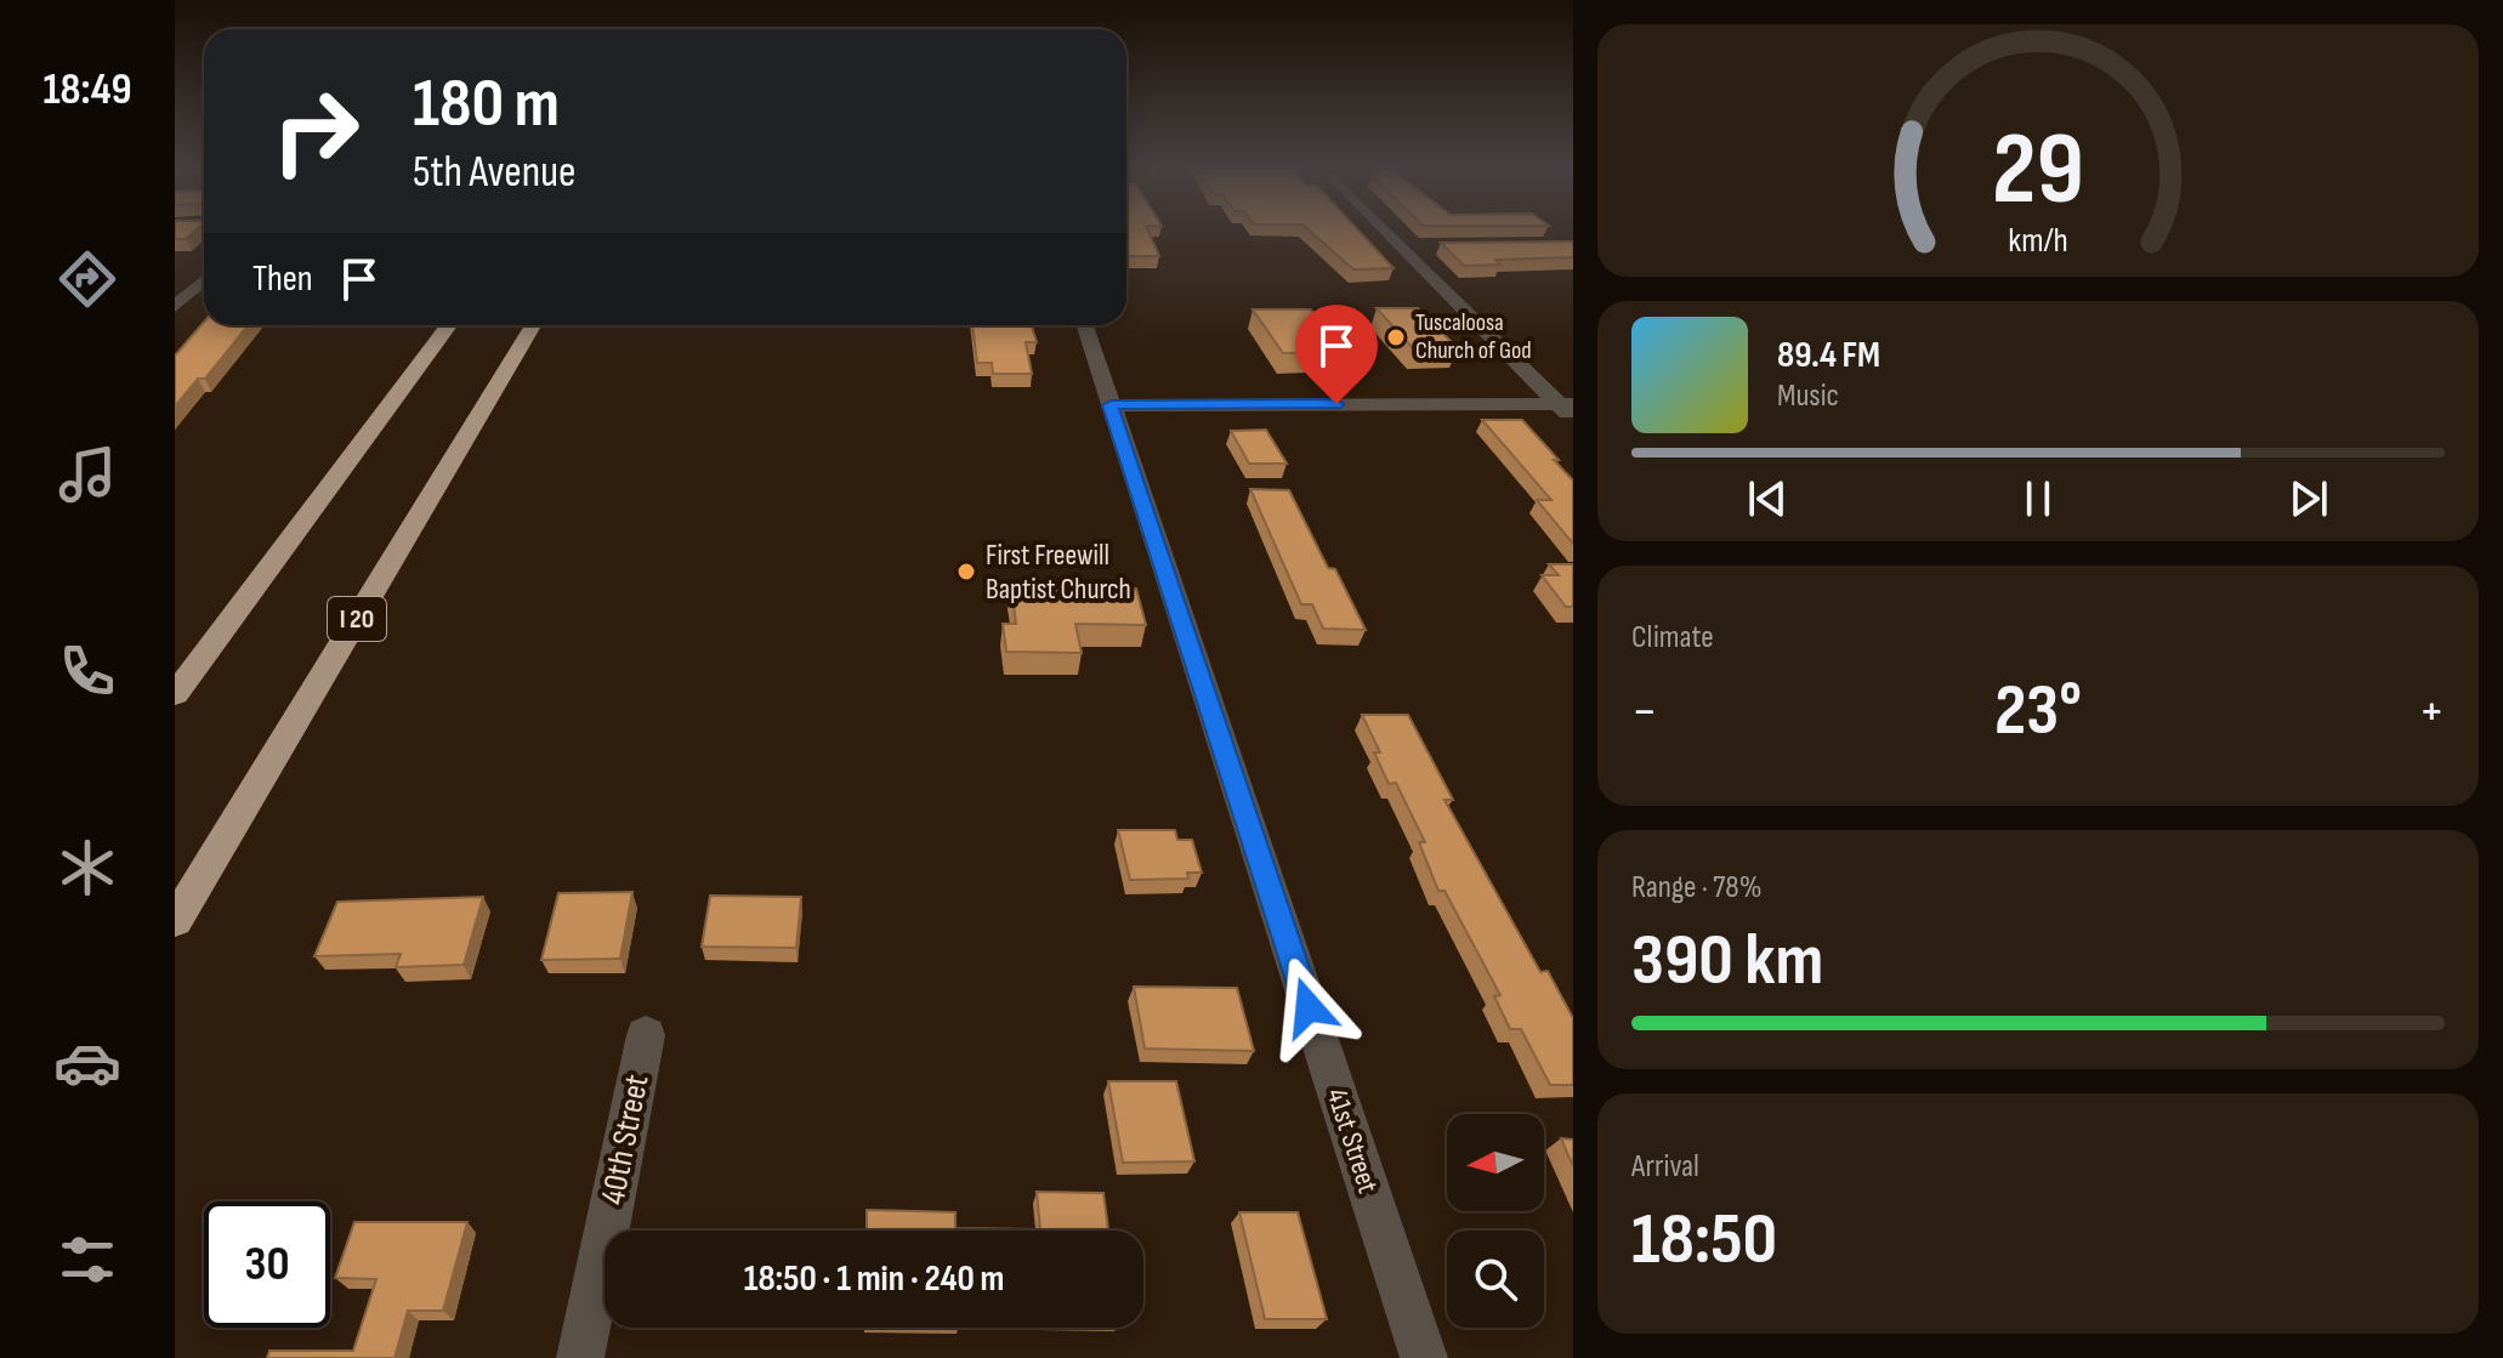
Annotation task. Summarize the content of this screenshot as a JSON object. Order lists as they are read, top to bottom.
{
  "streets": {
    "highway": ["I 20"],
    "street": ["40th Street", "41st Street"]
  },
  "places": ["Tuscaloosa Church of God", "First Freewill Baptist Church"],
  "north": "left",
  "page": {
    "tabs": "18:49",
    "turn": ["180 m", "5th Avenue"],
    "then": "Then",
    "song": ["89.4 FM", "Music"],
    "tile": [
      "Climate",
      ["Range · 78%", "390 km"],
      ["Arrival", "18:50"]
    ],
    "heat": ["−", "23°", "+"],
    "limit": "30",
    "trip": "18:50 · 1 min · 240 m",
    "gauge": ["29", "km/h"]
  }
}
